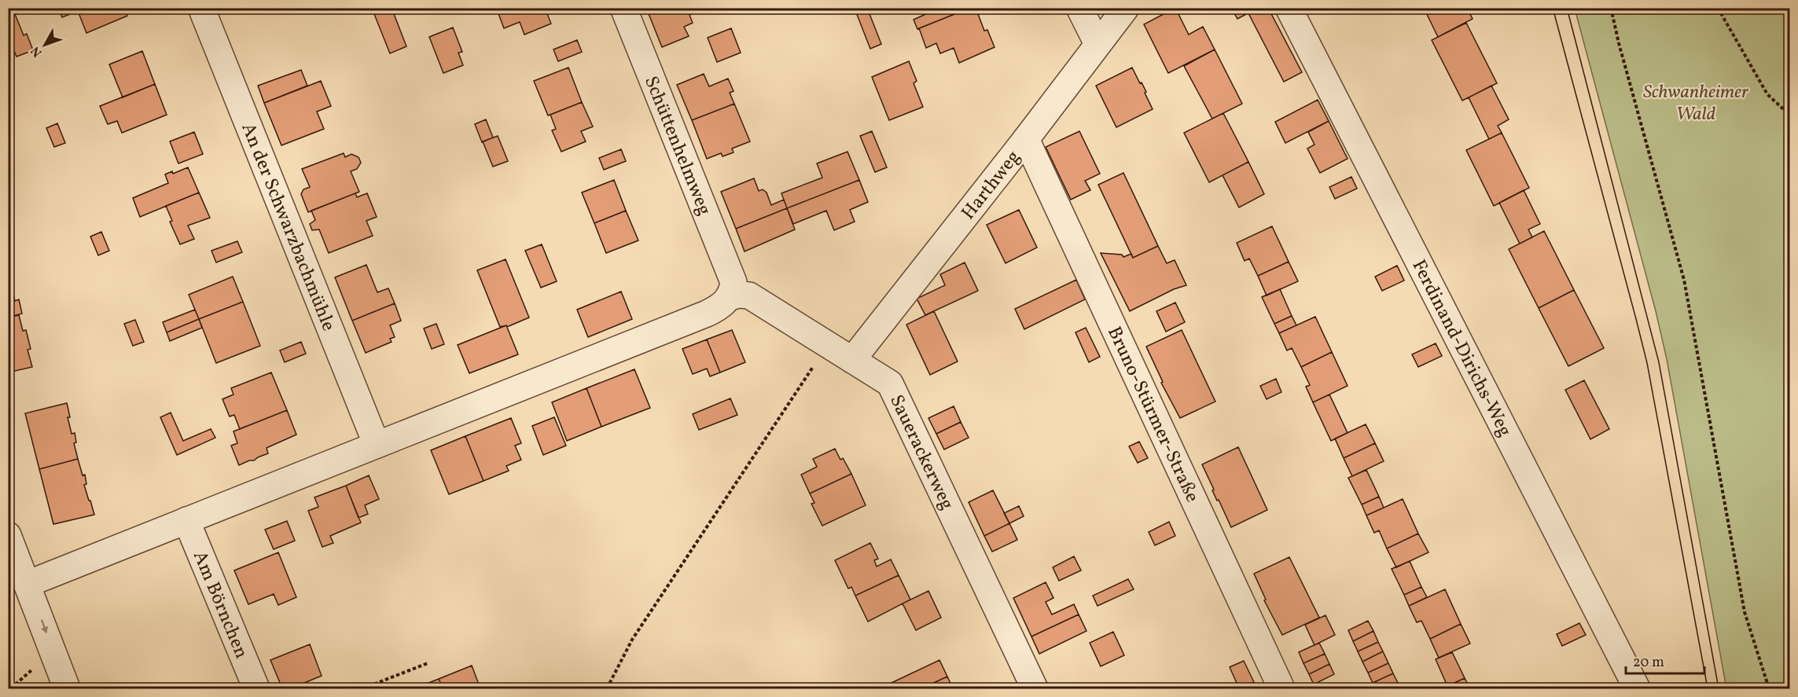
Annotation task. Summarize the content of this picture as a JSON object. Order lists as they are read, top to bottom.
{
  "streets": {
    "street": [
      "Schüttenhelmweg",
      "Harthweg",
      "An der Schwarzbachmühle",
      "Ferdinand-Dirichs-Weg",
      "Bruno-Stürmer-Straße",
      "Sauerackerweg",
      "Am Börnchen"
    ]
  },
  "crossings": [
    ["Schüttenhelmweg", "Sauerackerweg"],
    ["Harthweg", "Bruno-Stürmer-Straße"],
    ["Harthweg", "Sauerackerweg"]
  ],
  "parks": ["Schwanheimer Wald"],
  "scale_bar": "20 m",
  "north": "bottom left"
}
